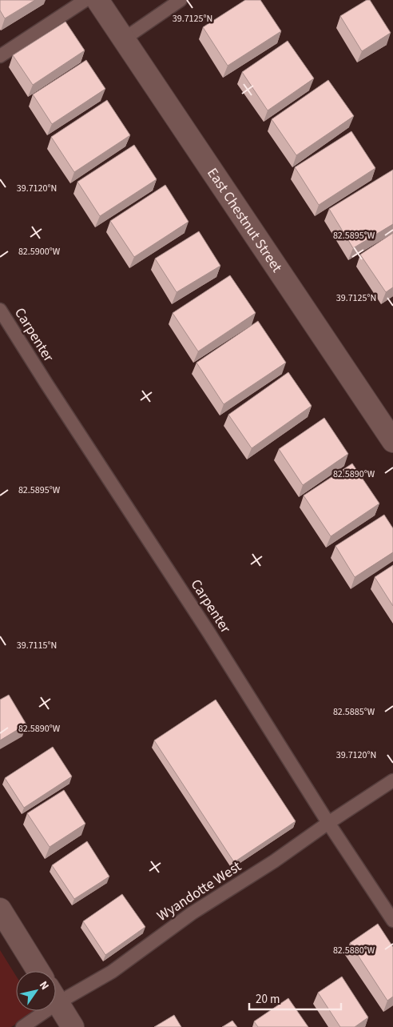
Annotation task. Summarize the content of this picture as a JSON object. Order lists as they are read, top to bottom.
{
  "streets": {
    "street": ["East Chestnut Street"],
    "lane": ["Carpenter", "Wyandotte West"]
  },
  "crossings": [
    ["Carpenter", "Wyandotte West"]
  ],
  "scale_bar": "20 m",
  "north": "top right",
  "coordinates": [
    "39.7125°N",
    "39.7120°N",
    "82.5895°W",
    "82.5900°W",
    "82.5890°W",
    "39.7115°N",
    "82.5885°W",
    "82.5880°W"
  ]
}
